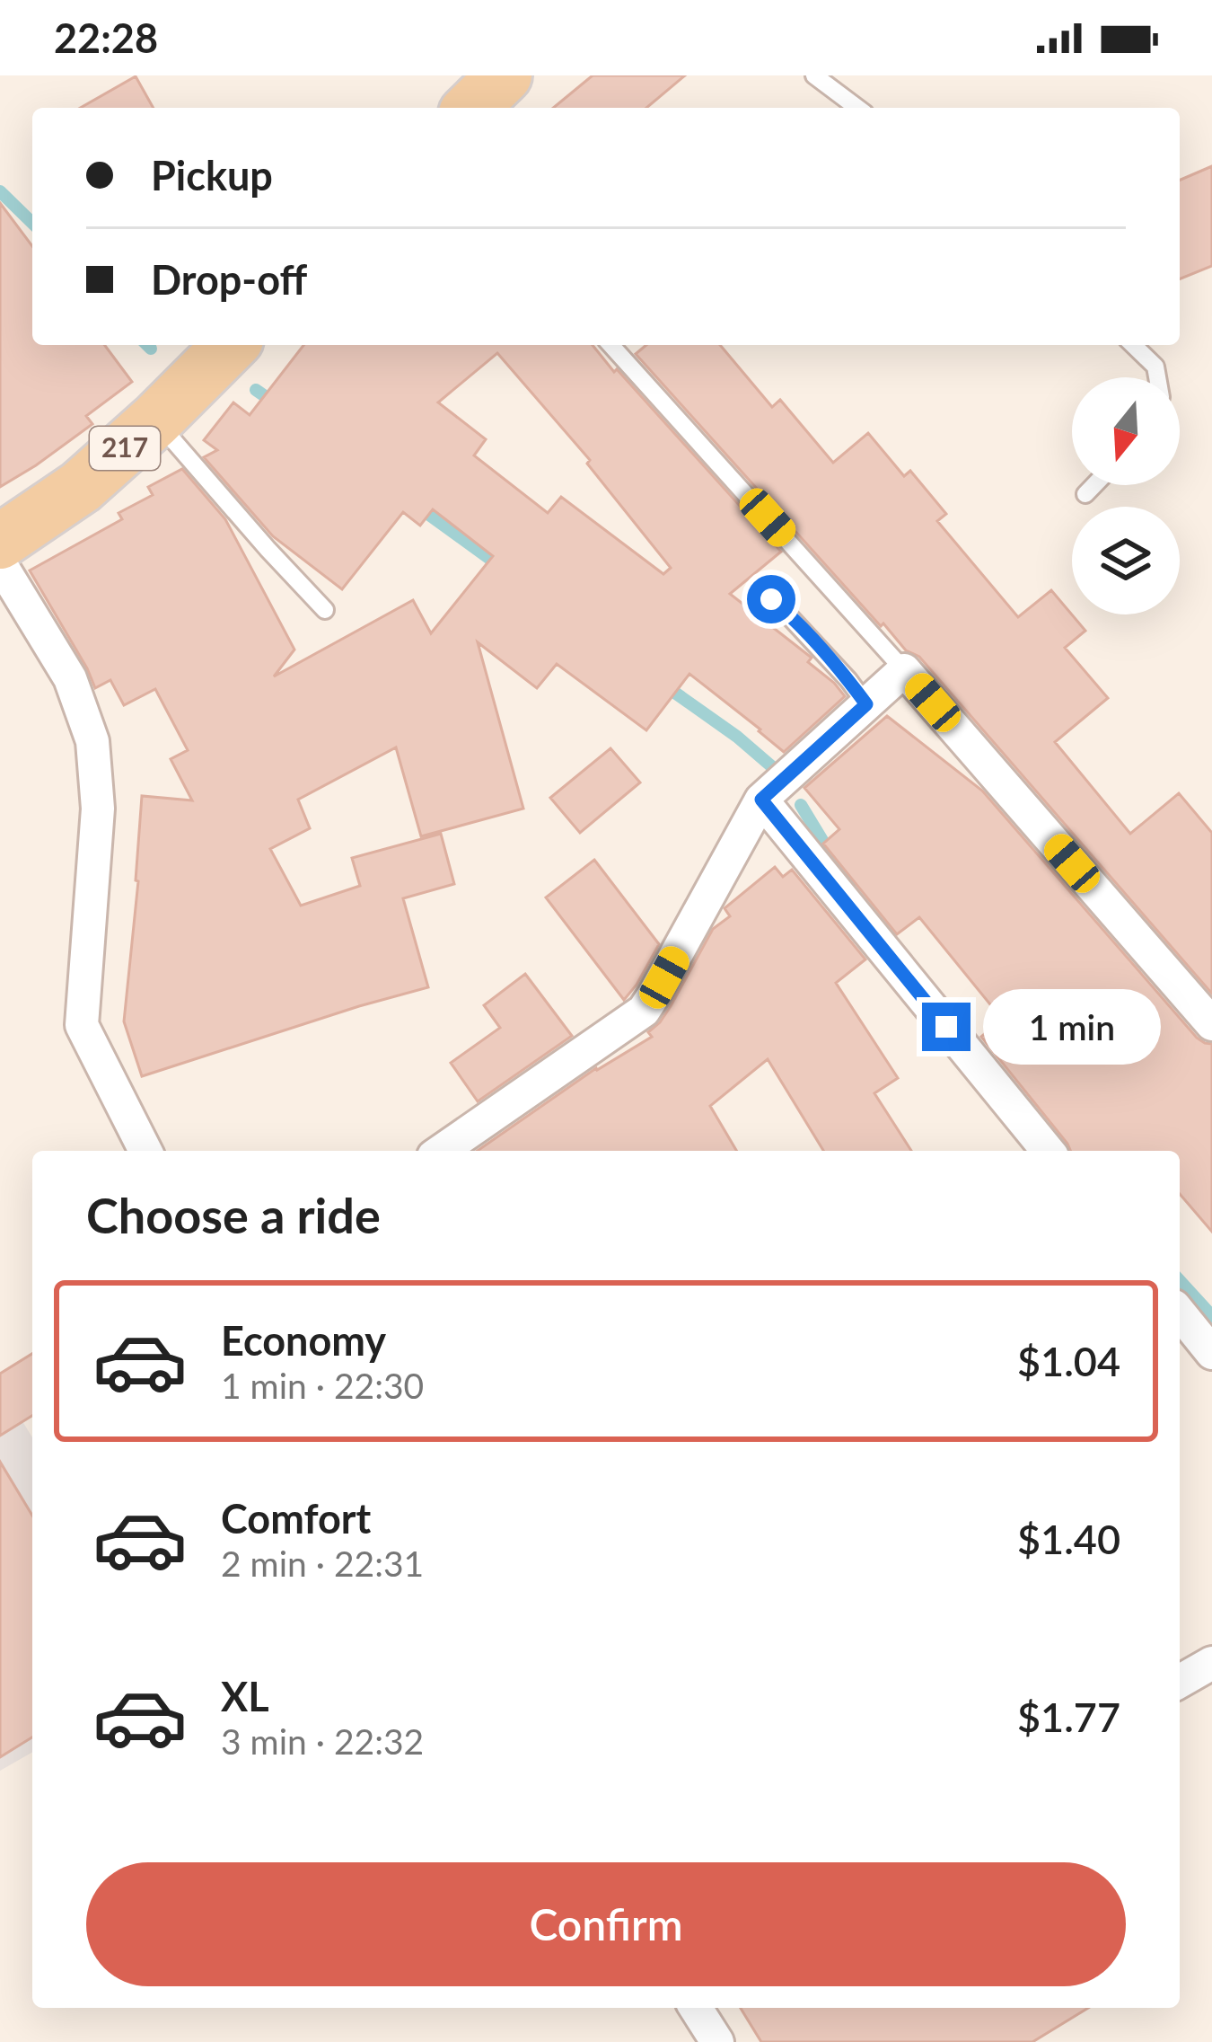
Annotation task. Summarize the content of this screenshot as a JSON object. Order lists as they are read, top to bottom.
{
  "streets": {
    "main road": ["217"]
  },
  "north": "bottom",
  "page": {
    "status": "22:28",
    "banner": ["Pickup", "Drop-off"],
    "bubble": "1 min",
    "heading": "Choose a ride",
    "list": [
      {
        "name": "Economy",
        "note": "1 min · 22:30",
        "value": "$1.04"
      },
      {
        "name": "Comfort",
        "note": "2 min · 22:31",
        "value": "$1.40"
      },
      {
        "name": "XL",
        "note": "3 min · 22:32",
        "value": "$1.77"
      }
    ],
    "buttons": "Confirm"
  }
}
